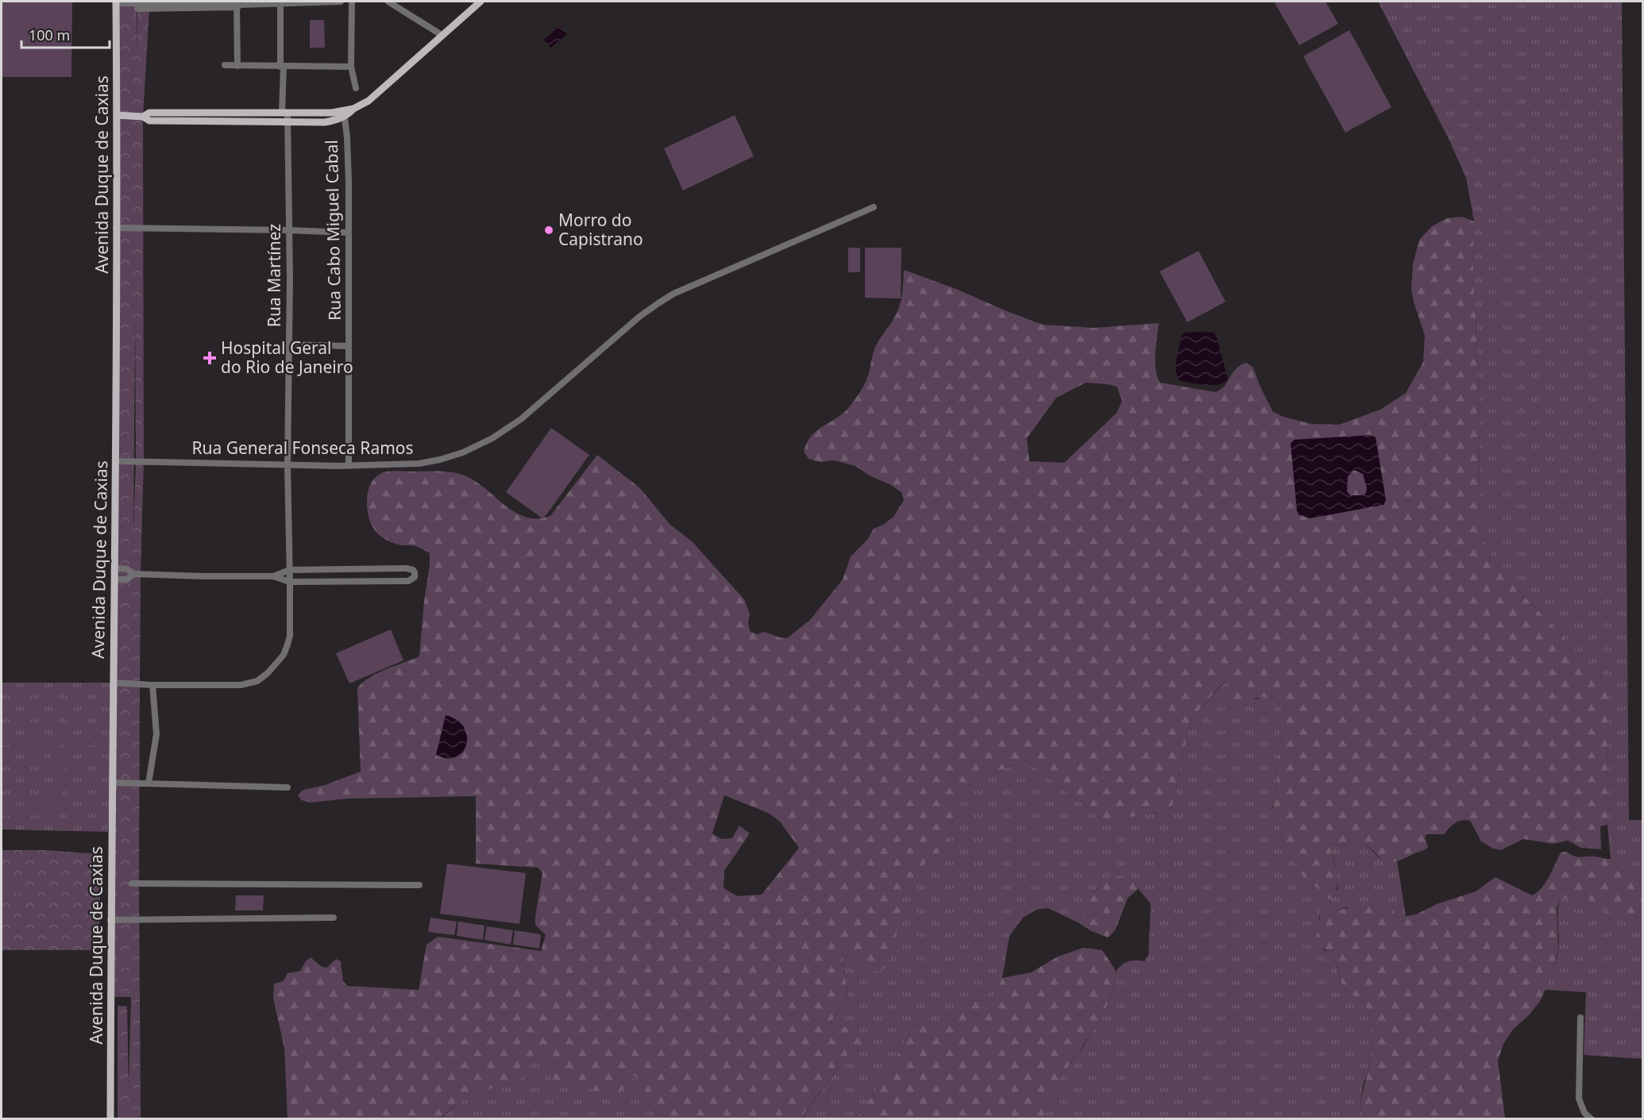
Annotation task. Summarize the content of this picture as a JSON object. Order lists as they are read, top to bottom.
{
  "streets": {
    "main road": ["Avenida Duque de Caxias"],
    "street": ["Rua Cabo Miguel Cabal", "Rua Martínez", "Rua General Fonseca Ramos"]
  },
  "crossings": [
    ["Avenida Duque de Caxias", "Rua General Fonseca Ramos"],
    ["Rua Cabo Miguel Cabal", "Rua General Fonseca Ramos"],
    ["Rua Martínez", "Rua General Fonseca Ramos"]
  ],
  "places": {
    "other": ["Morro do Capistrano"],
    "health": ["Hospital Geral do Rio de Janeiro"]
  },
  "scale_bar": "100 m"
}
